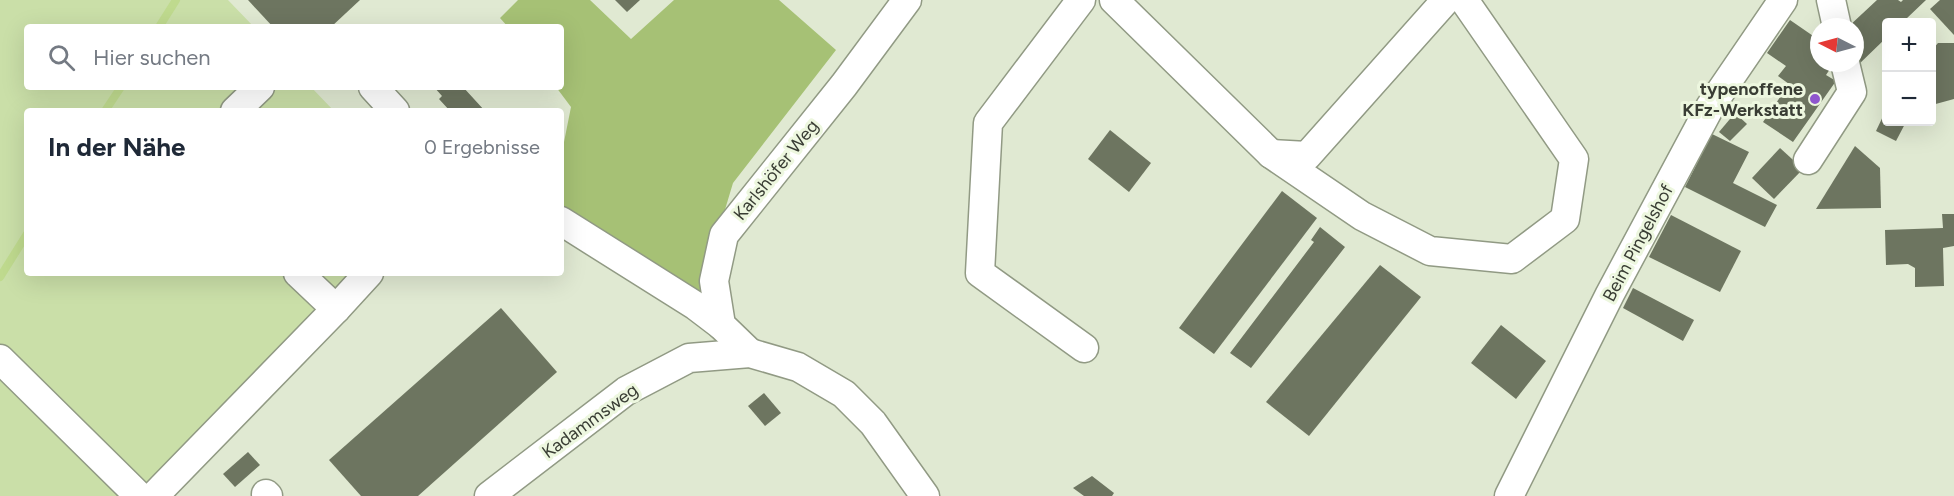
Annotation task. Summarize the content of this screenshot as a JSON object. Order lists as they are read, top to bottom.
{
  "streets": {
    "street": ["Karlshöfer Weg", "Beim Pingelshof", "Kadammsweg"]
  },
  "places": ["typenoffene KFz-Werkstatt"],
  "north": "left",
  "page": {
    "map_buttons": ["+", "−"],
    "search": "Hier suchen",
    "heading": ["In der Nähe", "0 Ergebnisse"]
  }
}
